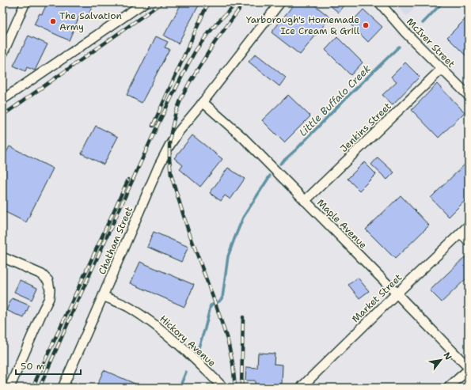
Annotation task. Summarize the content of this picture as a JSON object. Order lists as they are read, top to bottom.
{
  "streets": {
    "street": [
      "McIver Street",
      "Jenkins Street",
      "Maple Avenue",
      "Chatham Street",
      "Market Street",
      "Hickory Avenue"
    ]
  },
  "crossings": [
    ["McIver Street", "Jenkins Street"],
    ["Jenkins Street", "Maple Avenue"],
    ["Maple Avenue", "Chatham Street"],
    ["Maple Avenue", "Market Street"],
    ["Chatham Street", "Hickory Avenue"]
  ],
  "water": ["Little Buffalo Creek"],
  "places": ["The Salvation Army", "Yarborough's Homemade Ice Cream & Grill"],
  "scale_bar": "50 m",
  "north": "top right"
}
